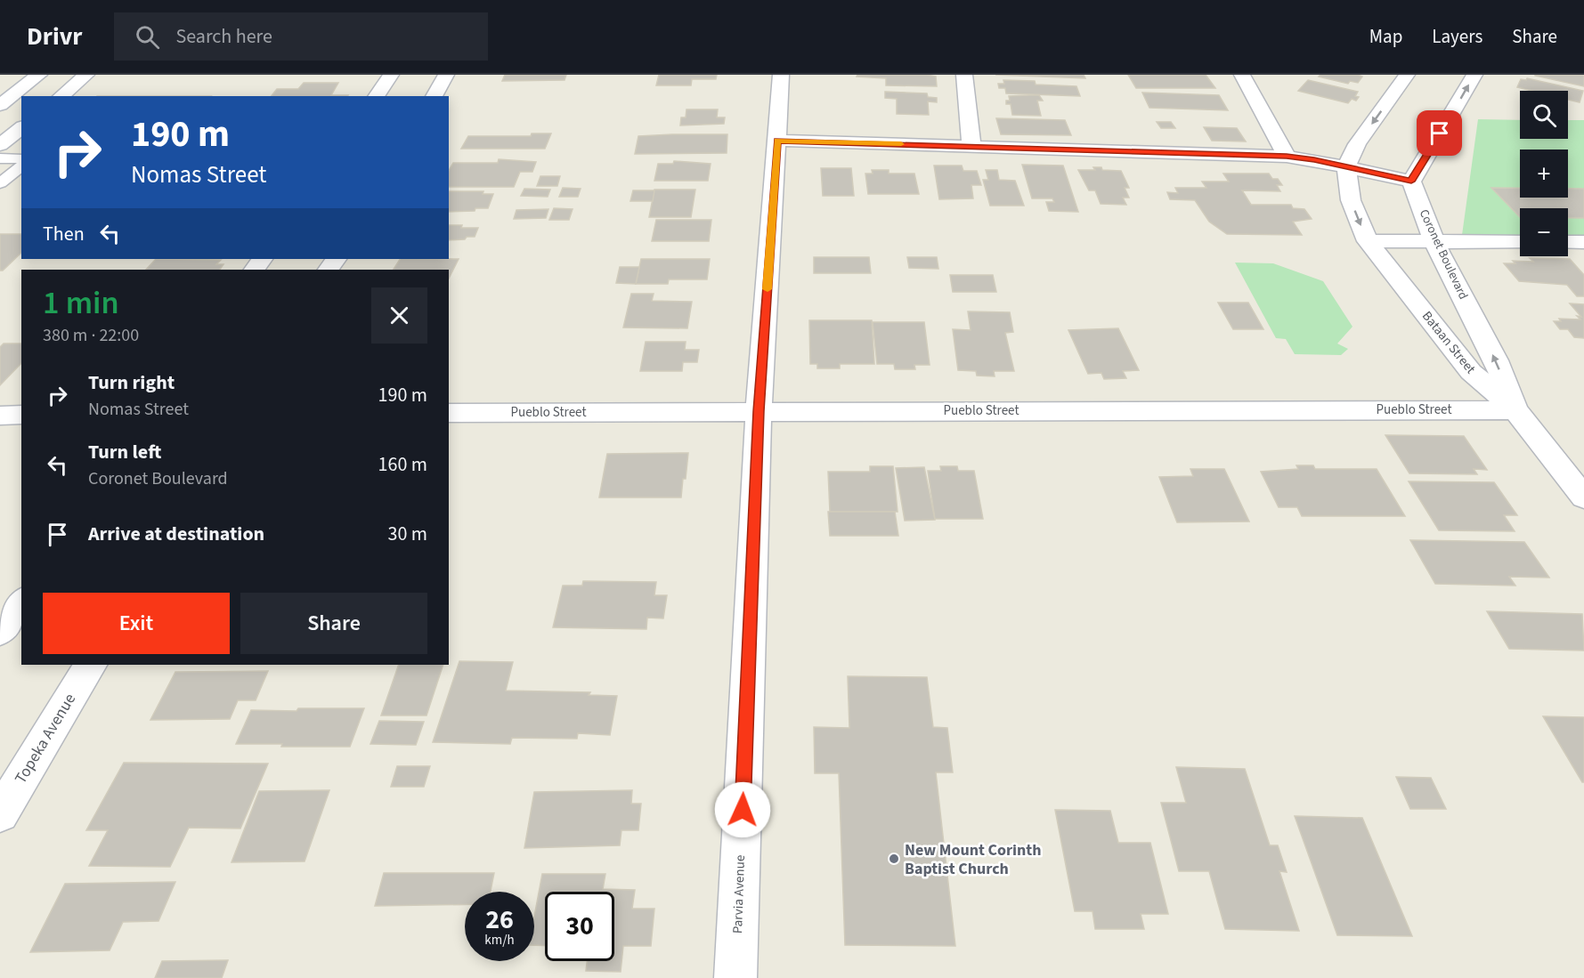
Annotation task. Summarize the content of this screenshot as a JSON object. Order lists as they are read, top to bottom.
{
  "streets": {
    "street": [
      "Coronet Boulevard",
      "Bataan Street",
      "Pueblo Street",
      "Topeka Avenue",
      "Parvia Avenue"
    ]
  },
  "crossings": [
    ["Coronet Boulevard", "Bataan Street"],
    ["Coronet Boulevard", "Pueblo Street"],
    ["Bataan Street", "Pueblo Street"],
    ["Pueblo Street", "Parvia Avenue"]
  ],
  "one_way": ["Coronet Boulevard"],
  "places": ["New Mount Corinth Baptist Church"],
  "page": {
    "header": "Drivr",
    "search": "Search here",
    "nav": ["Map", "Layers", "Share"],
    "map_buttons": ["+", "−"],
    "turn": ["190 m", "Nomas Street"],
    "then": "Then",
    "heading": ["1 min", "380 m · 22:00"],
    "list": [
      {
        "name": "Turn right",
        "note": "Nomas Street",
        "value": "190 m"
      },
      {
        "name": "Turn left",
        "note": "Coronet Boulevard",
        "value": "160 m"
      },
      {
        "name": "Arrive at destination",
        "value": "30 m"
      }
    ],
    "buttons": ["Exit", "Share"],
    "speed": "26 km/h",
    "limit": "30"
  }
}
